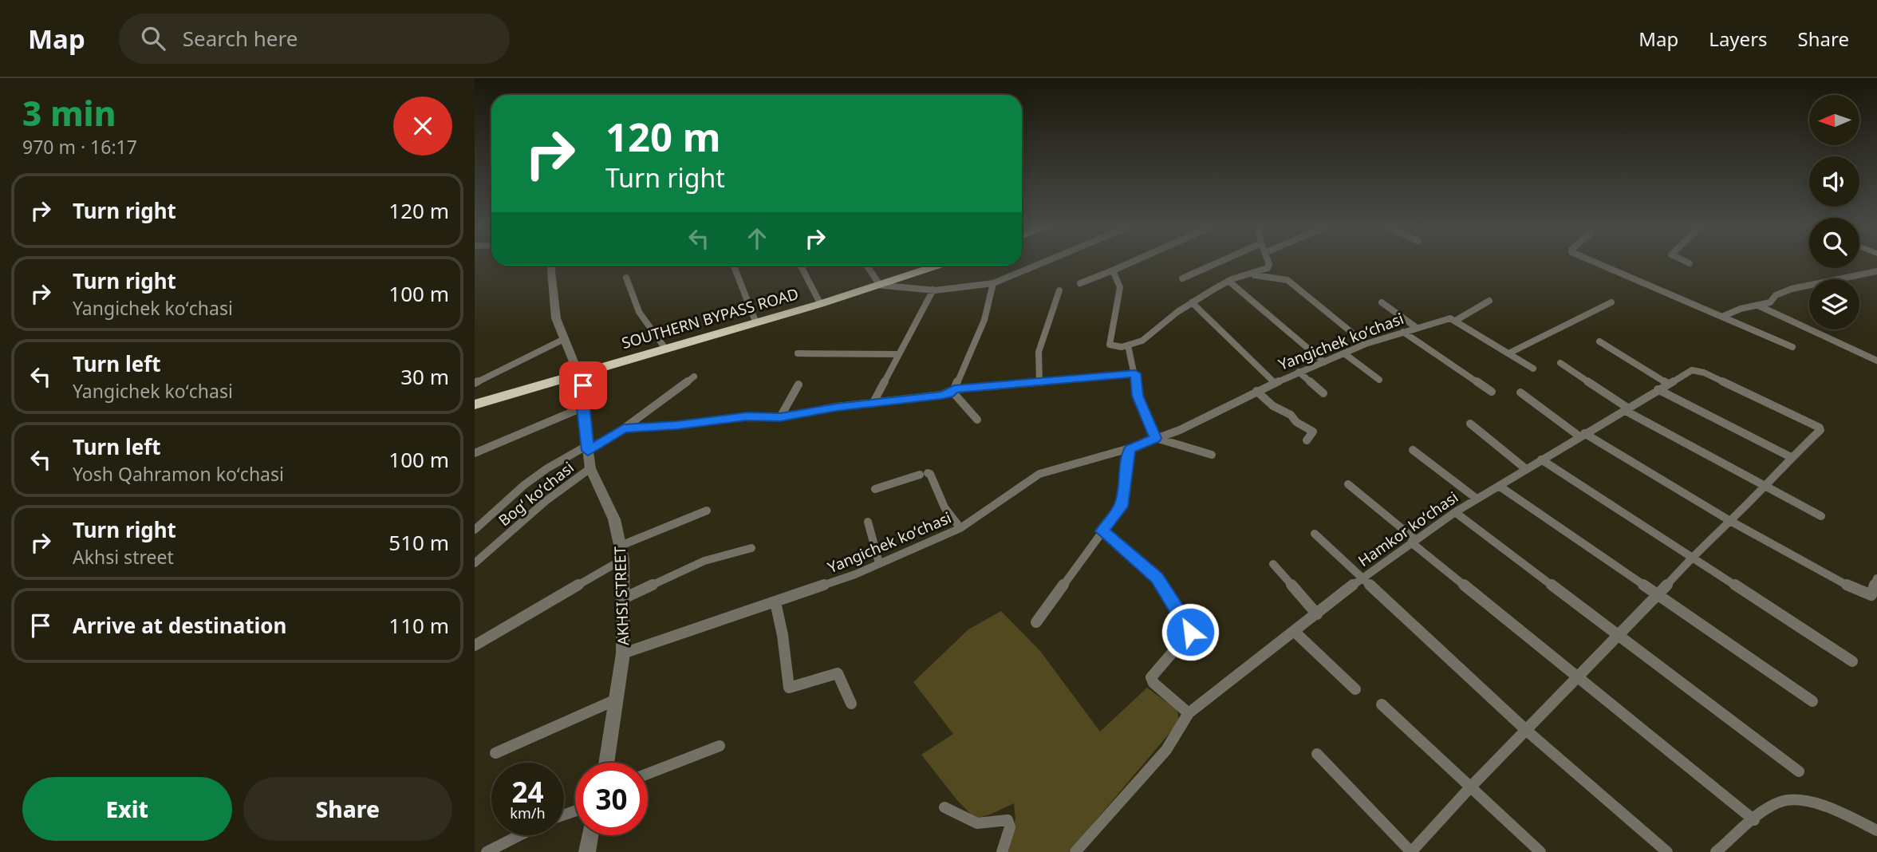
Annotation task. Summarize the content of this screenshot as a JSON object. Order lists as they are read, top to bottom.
{
  "streets": {
    "highway": ["SOUTHERN BYPASS ROAD"],
    "street": [
      "Yangichek koʻchasi",
      "Bogʻ koʻchasi",
      "Hamkor koʻchasi",
      "AKHSI STREET"
    ]
  },
  "crossings": [
    ["SOUTHERN BYPASS ROAD", "AKHSI STREET"],
    ["Yangichek koʻchasi", "AKHSI STREET"],
    ["Bogʻ koʻchasi", "AKHSI STREET"]
  ],
  "north": "left",
  "page": {
    "header": "Map",
    "search": "Search here",
    "nav": ["Map", "Layers", "Share"],
    "heading": ["3 min", "970 m · 16:17"],
    "turn": ["120 m", "Turn right"],
    "list": [
      {
        "name": "Turn right",
        "value": "120 m"
      },
      {
        "name": "Turn right",
        "note": "Yangichek koʻchasi",
        "value": "100 m"
      },
      {
        "name": "Turn left",
        "note": "Yangichek koʻchasi",
        "value": "30 m"
      },
      {
        "name": "Turn left",
        "note": "Yosh Qahramon koʻchasi",
        "value": "100 m"
      },
      {
        "name": "Turn right",
        "note": "Akhsi street",
        "value": "510 m"
      },
      {
        "name": "Arrive at destination",
        "value": "110 m"
      }
    ],
    "speed": "24 km/h",
    "limit": "30",
    "buttons": ["Exit", "Share"]
  }
}
